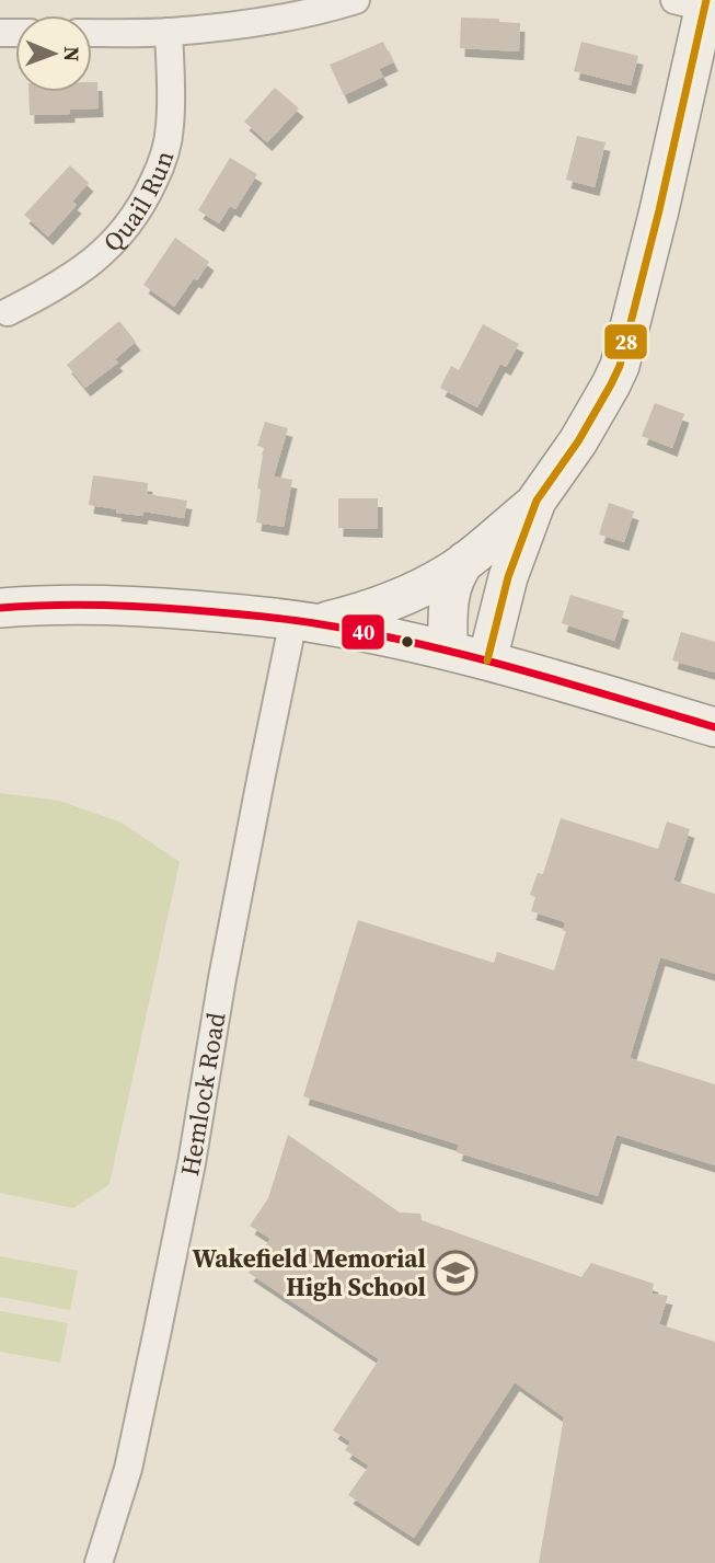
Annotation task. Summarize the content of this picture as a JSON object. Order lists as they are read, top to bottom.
{
  "streets": {
    "street": ["Quail Run", "Hemlock Road"]
  },
  "places": {
    "school or university": ["Wakefield Memorial High School"]
  },
  "lines": ["transit line 28", "transit line 40"],
  "north": "right"
}
